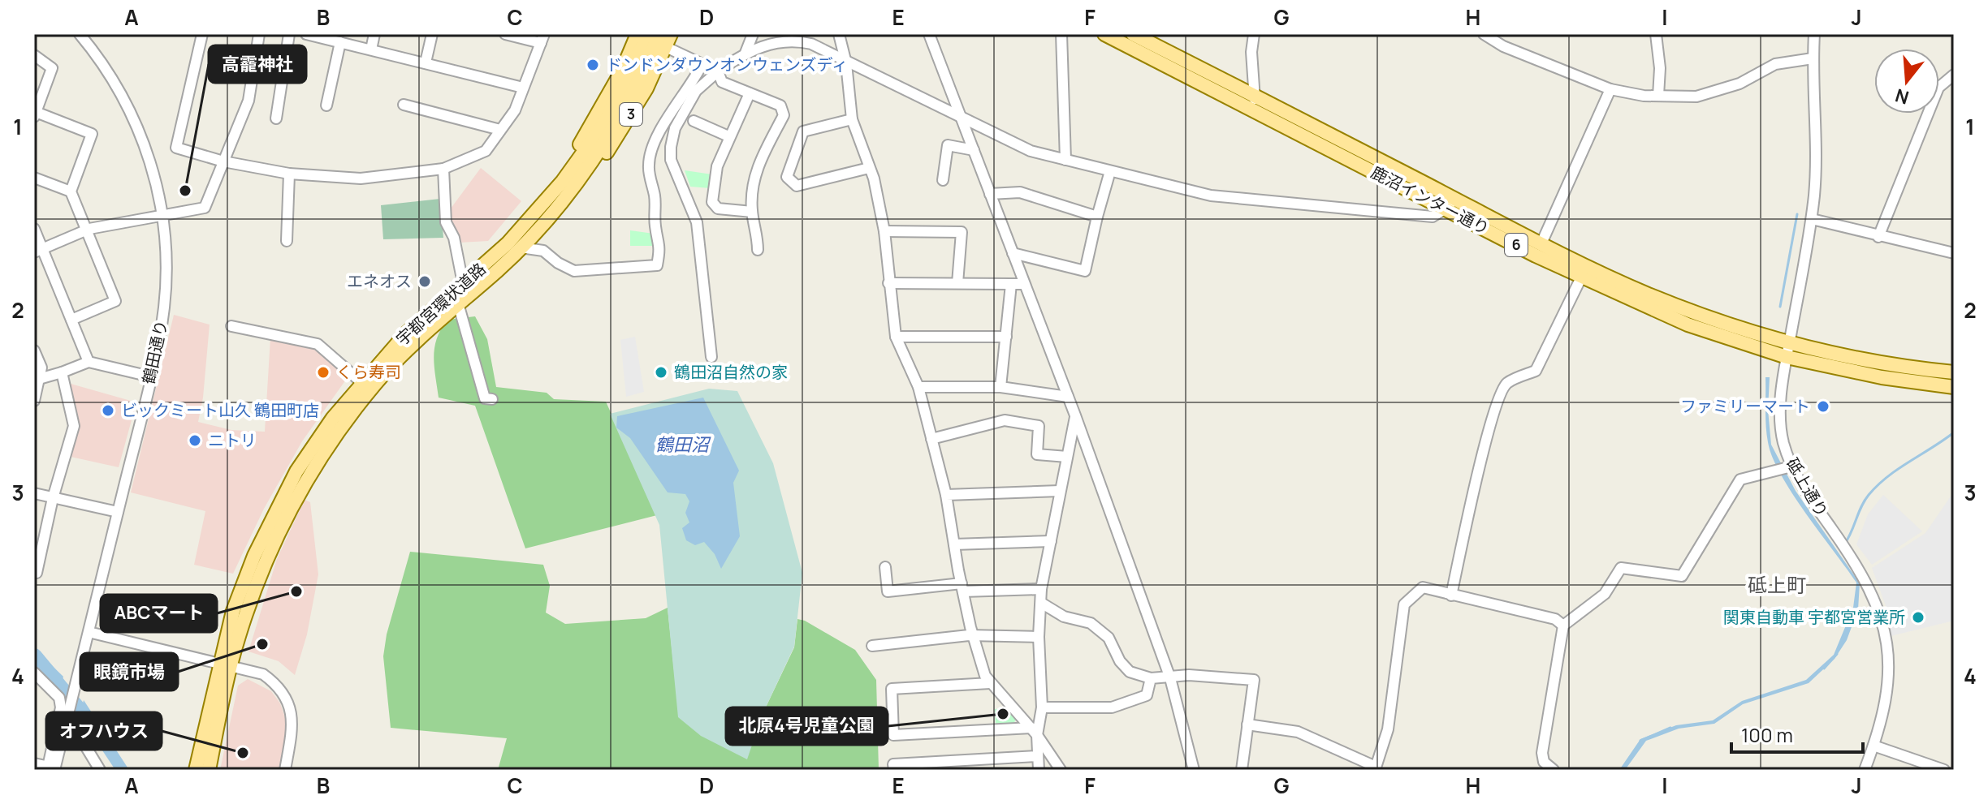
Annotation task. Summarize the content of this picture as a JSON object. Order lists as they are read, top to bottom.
{
  "streets": {
    "main road": [
      "3",
      "鹿沼インター通り",
      "6",
      "宇都宮環状道路"
    ],
    "street": ["鶴田通り", "砥上通り"]
  },
  "crossings": [
    ["3", "宇都宮環状道路"],
    ["鹿沼インター通り", "砥上通り"]
  ],
  "districts": ["砥上町"],
  "water": ["鶴田沼"],
  "places": [
    "ドンドンダウンオンウェンズディ",
    "高靇神社",
    "エネオス",
    "くら寿司",
    "鶴田沼自然の家",
    "ファミリーマート",
    "ビックミート山久 鶴田町店",
    "ニトリ",
    "ABCマート",
    "関東自動車 宇都宮営業所",
    "眼鏡市場",
    "北原4号児童公園",
    "オフハウス"
  ],
  "scale_bar": "100 m",
  "north": "bottom",
  "grid": {
    "columns": [
      "A",
      "B",
      "C",
      "D",
      "E",
      "F",
      "G",
      "H",
      "I",
      "J"
    ],
    "rows": [
      "1",
      "2",
      "3",
      "4"
    ]
  }
}
